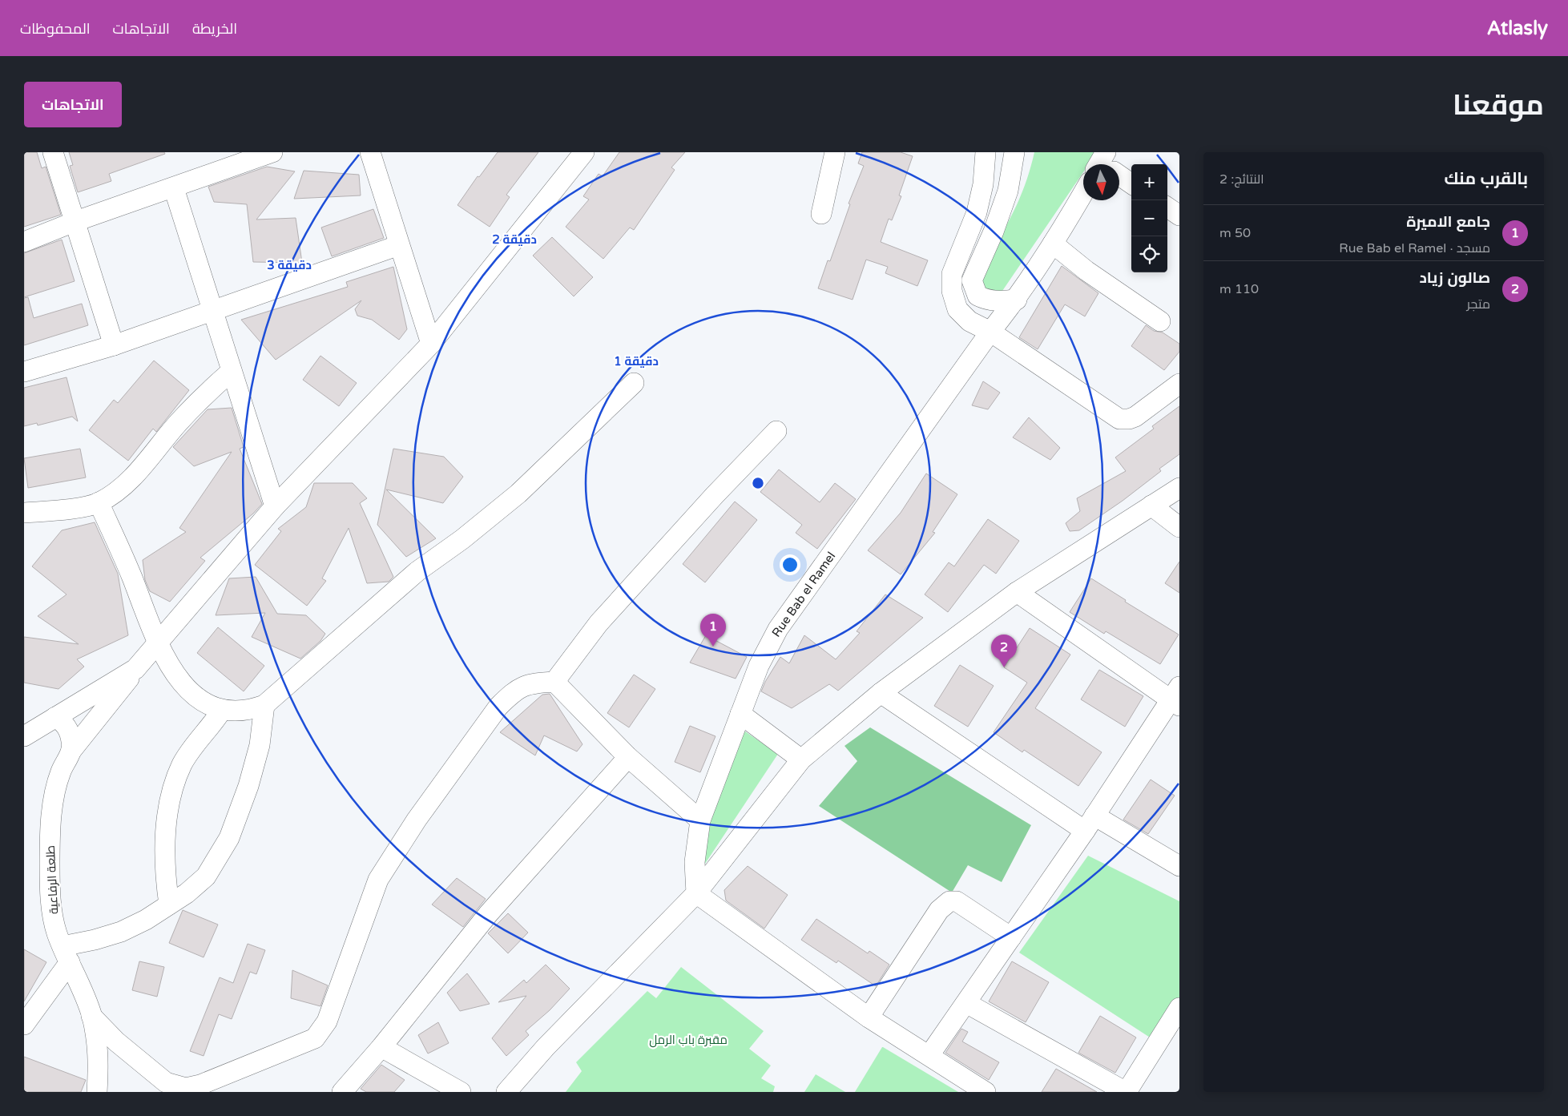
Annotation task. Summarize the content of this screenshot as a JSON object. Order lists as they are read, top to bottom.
{
  "streets": {
    "street": ["Rue Bab el Ramel", "طلعة الرفاعية"]
  },
  "parks": ["مقبرة باب الرمل"],
  "north": "bottom",
  "page": {
    "header": "Atlasly",
    "nav": ["الخريطة", "الاتجاهات", "المحفوظات"],
    "title": "موقعنا",
    "buttons": "الاتجاهات",
    "heading": ["بالقرب منك", "النتائج: 2"],
    "map_buttons": ["+", "−"],
    "list": [
      {
        "mark": "1",
        "name": "جامع الاميرة",
        "note": "مسجد · Rue Bab el Ramel",
        "value": "50 m"
      },
      {
        "mark": "2",
        "name": "صالون زياد",
        "note": "متجر",
        "value": "110 m"
      }
    ],
    "pins": ["1", "2"]
  },
  "rings": ["2 دقيقة", "3 دقيقة", "1 دقيقة"]
}
